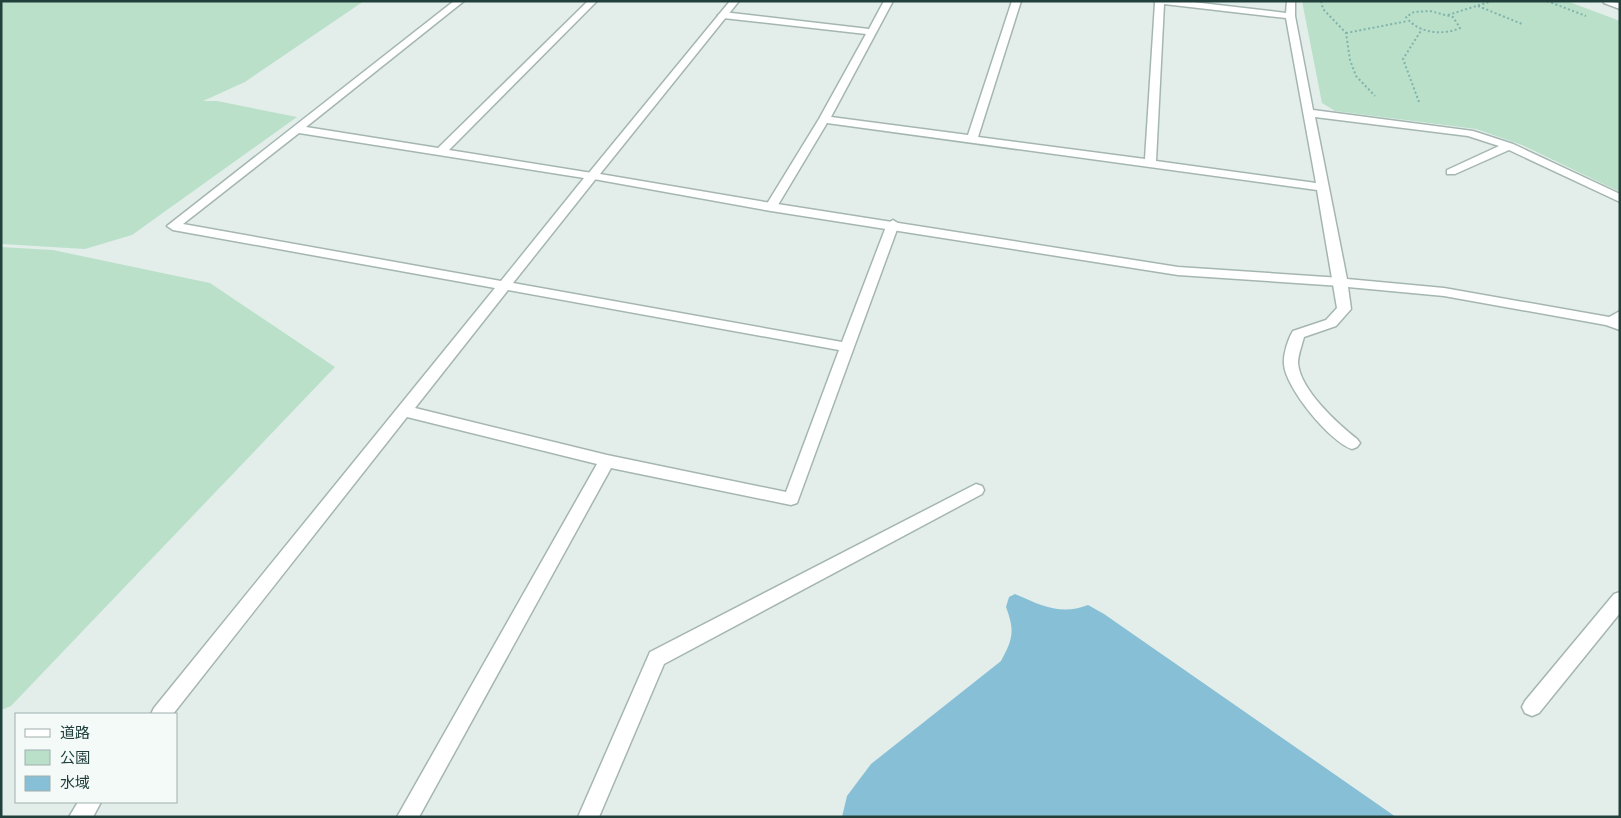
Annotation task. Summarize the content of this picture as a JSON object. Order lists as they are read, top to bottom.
{
  "legend": ["道路", "公園", "水域"]
}
